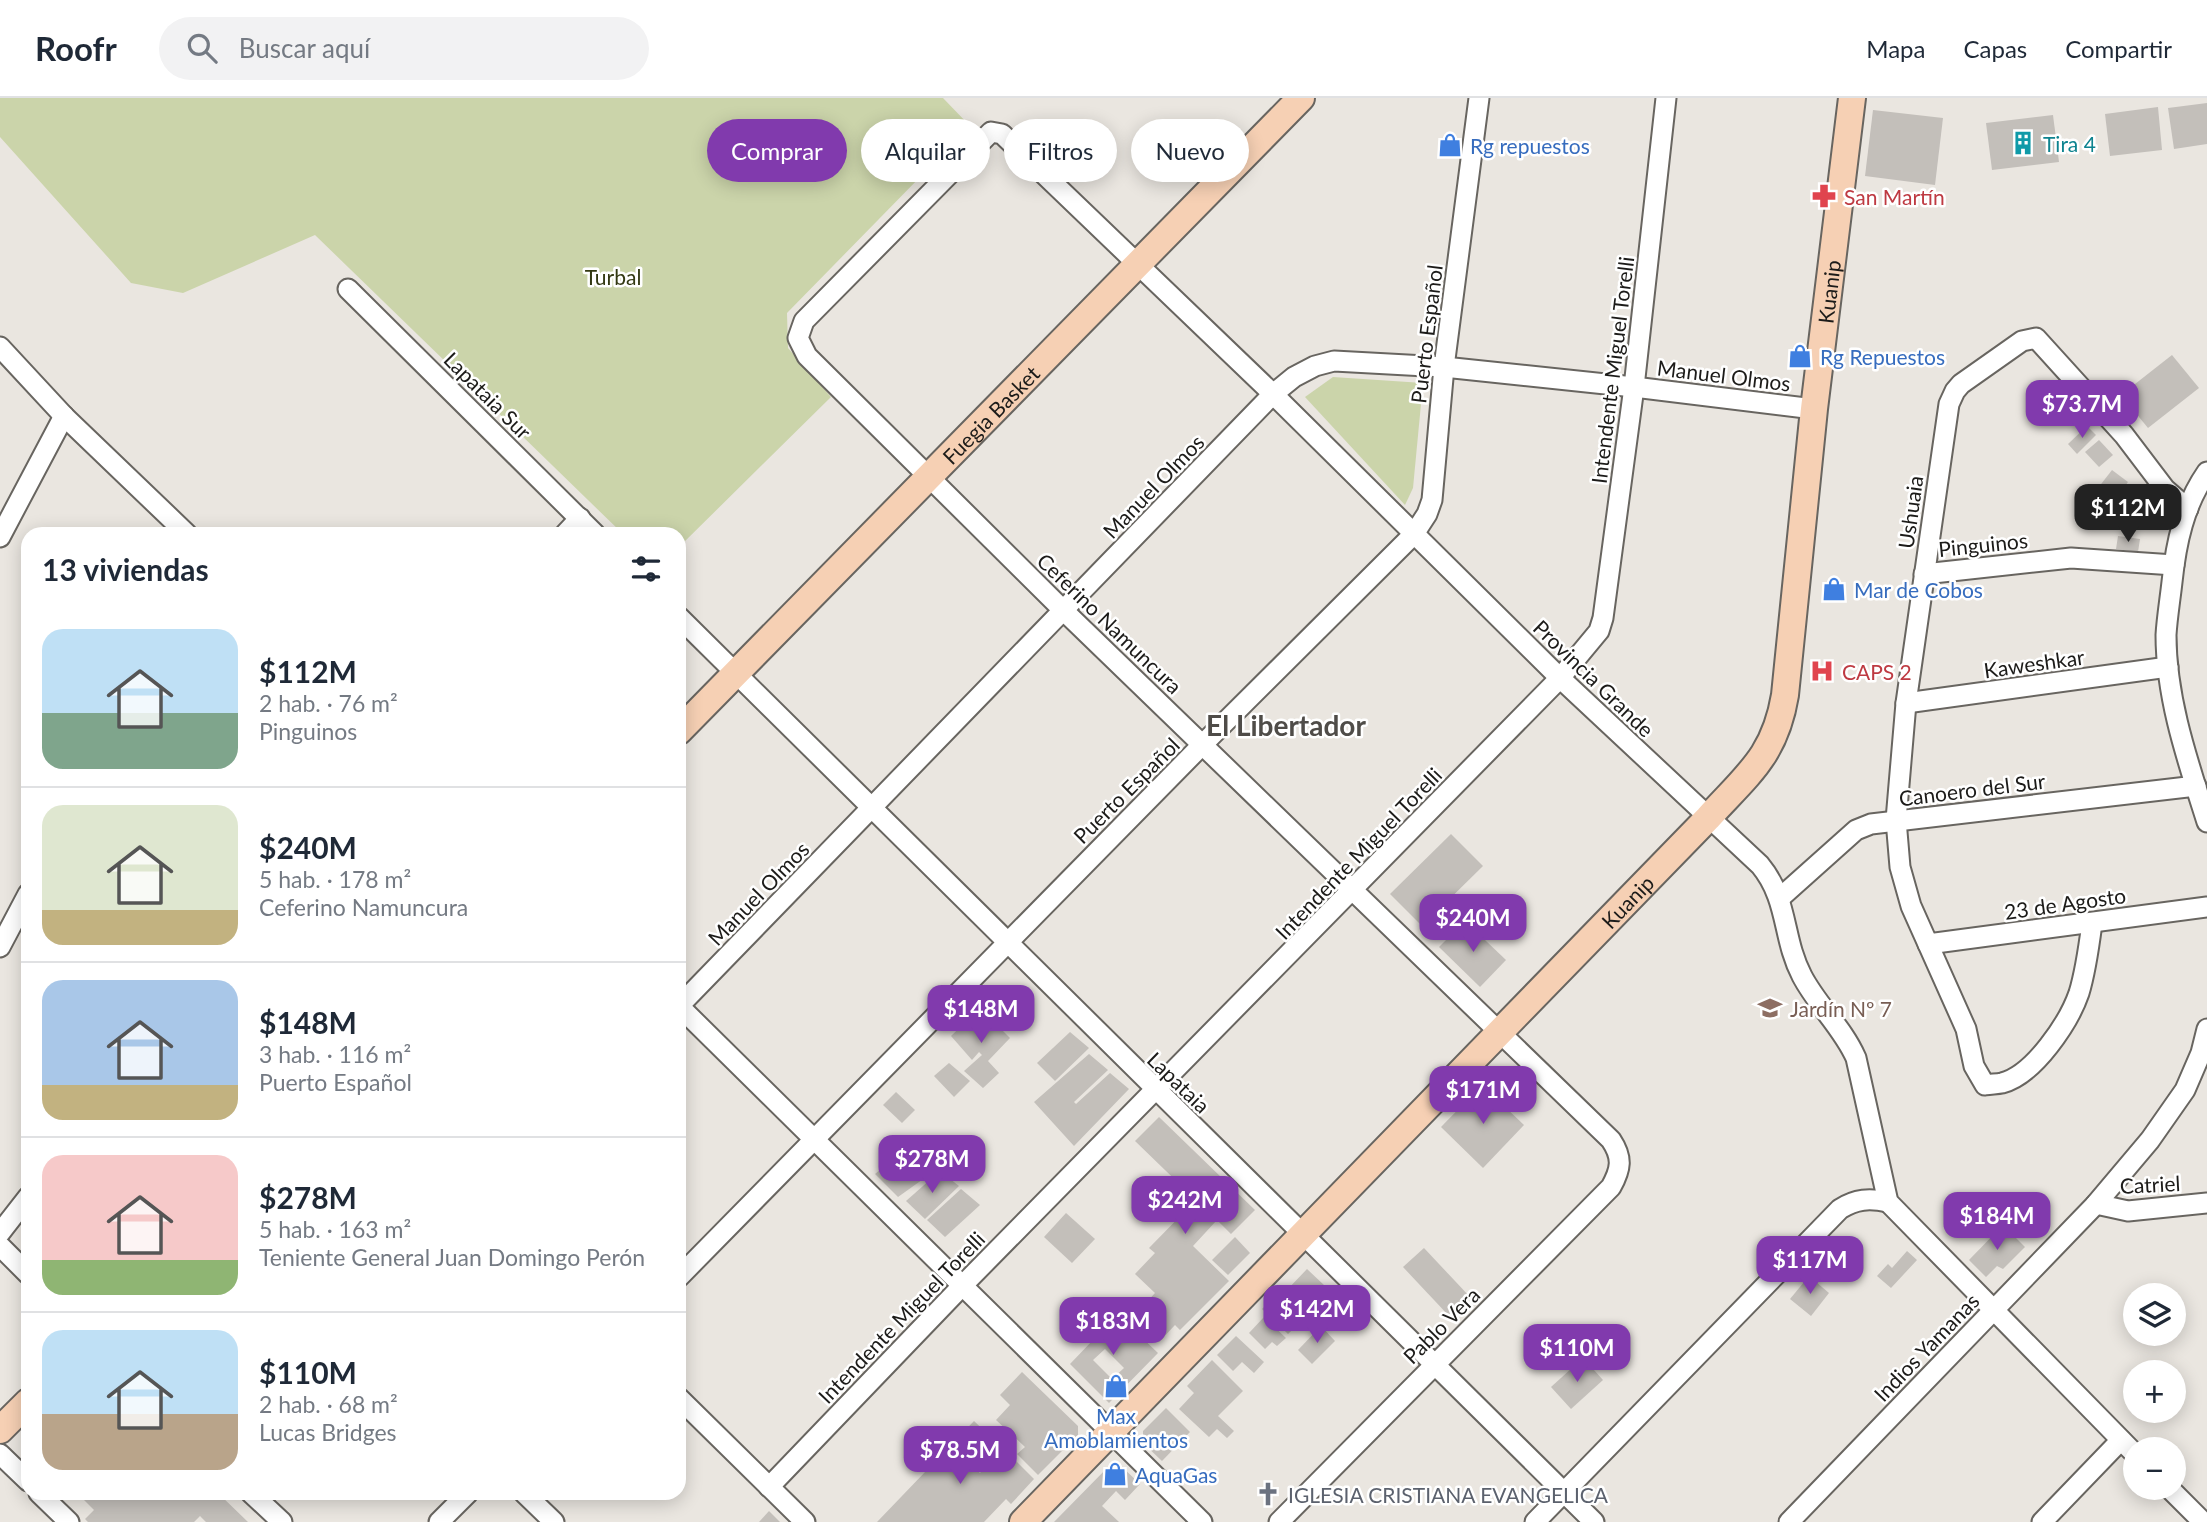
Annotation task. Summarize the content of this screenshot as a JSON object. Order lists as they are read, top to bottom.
{
  "streets": {
    "main road": ["Kuanip", "Fuegia Basket"],
    "street": [
      "Puerto Español",
      "Intendente Miguel Torelli",
      "Manuel Olmos",
      "Lapataia Sur",
      "Ushuaia",
      "Pinguinos",
      "Ceferino Namuncura",
      "Kaweshkar",
      "Provincia Grande",
      "Canoero del Sur",
      "23 de Agosto",
      "Lapataia",
      "Catriel",
      "Pablo Vera",
      "Indios Yamanas"
    ]
  },
  "crossings": [
    ["Kuanip", "Manuel Olmos"],
    ["Kuanip", "Ceferino Namuncura"],
    ["Kuanip", "Provincia Grande"],
    ["Kuanip", "Lapataia"],
    ["Puerto Español", "Manuel Olmos"],
    ["Puerto Español", "Ceferino Namuncura"],
    ["Puerto Español", "Provincia Grande"],
    ["Puerto Español", "Lapataia"],
    ["Intendente Miguel Torelli", "Manuel Olmos"],
    ["Intendente Miguel Torelli", "Ceferino Namuncura"],
    ["Intendente Miguel Torelli", "Provincia Grande"],
    ["Intendente Miguel Torelli", "Lapataia"],
    ["Manuel Olmos", "Ceferino Namuncura"],
    ["Manuel Olmos", "Provincia Grande"],
    ["Manuel Olmos", "Lapataia"],
    ["Fuegia Basket", "Ceferino Namuncura"],
    ["Fuegia Basket", "Provincia Grande"],
    ["Fuegia Basket", "Lapataia"],
    ["Ushuaia", "Pinguinos"],
    ["Ushuaia", "Kaweshkar"],
    ["Ushuaia", "Canoero del Sur"],
    ["Ushuaia", "23 de Agosto"],
    ["Ceferino Namuncura", "Provincia Grande"],
    ["Ceferino Namuncura", "Pablo Vera"],
    ["Provincia Grande", "Canoero del Sur"],
    ["Lapataia", "Pablo Vera"],
    ["Catriel", "Indios Yamanas"]
  ],
  "districts": ["El Libertador"],
  "parks": ["Turbal"],
  "places": {
    "building": ["Tira 4"],
    "shop": [
      "Rg repuestos",
      "Rg Repuestos",
      "Mar de Cobos",
      "Max Amoblamientos",
      "AquaGas"
    ],
    "pharmacy": ["San Martín"],
    "hospital": ["CAPS 2"],
    "school or university": ["Jardín Nº 7"],
    "church": ["IGLESIA CRISTIANA EVANGELICA"]
  },
  "page": {
    "header": "Roofr",
    "search": "Buscar aquí",
    "nav": ["Mapa", "Capas", "Compartir"],
    "chip": [
      "Comprar",
      "Alquilar",
      "Filtros",
      "Nuevo"
    ],
    "price": [
      "$73.7M",
      "$112M",
      "$240M",
      "$148M",
      "$171M",
      "$278M",
      "$242M",
      "$184M",
      "$117M",
      "$142M",
      "$183M",
      "$110M",
      "$78.5M"
    ],
    "heading": "13 viviendas",
    "list": [
      {
        "name": "$112M",
        "note": "2 hab. · 76 m² · Pinguinos"
      },
      {
        "name": "$240M",
        "note": "5 hab. · 178 m² · Ceferino Namuncura"
      },
      {
        "name": "$148M",
        "note": "3 hab. · 116 m² · Puerto Español"
      },
      {
        "name": "$278M",
        "note": "5 hab. · 163 m² · Teniente General Juan Domingo Perón"
      },
      {
        "name": "$110M",
        "note": "2 hab. · 68 m² · Lucas Bridges"
      }
    ],
    "map_buttons": ["+", "−"]
  }
}
